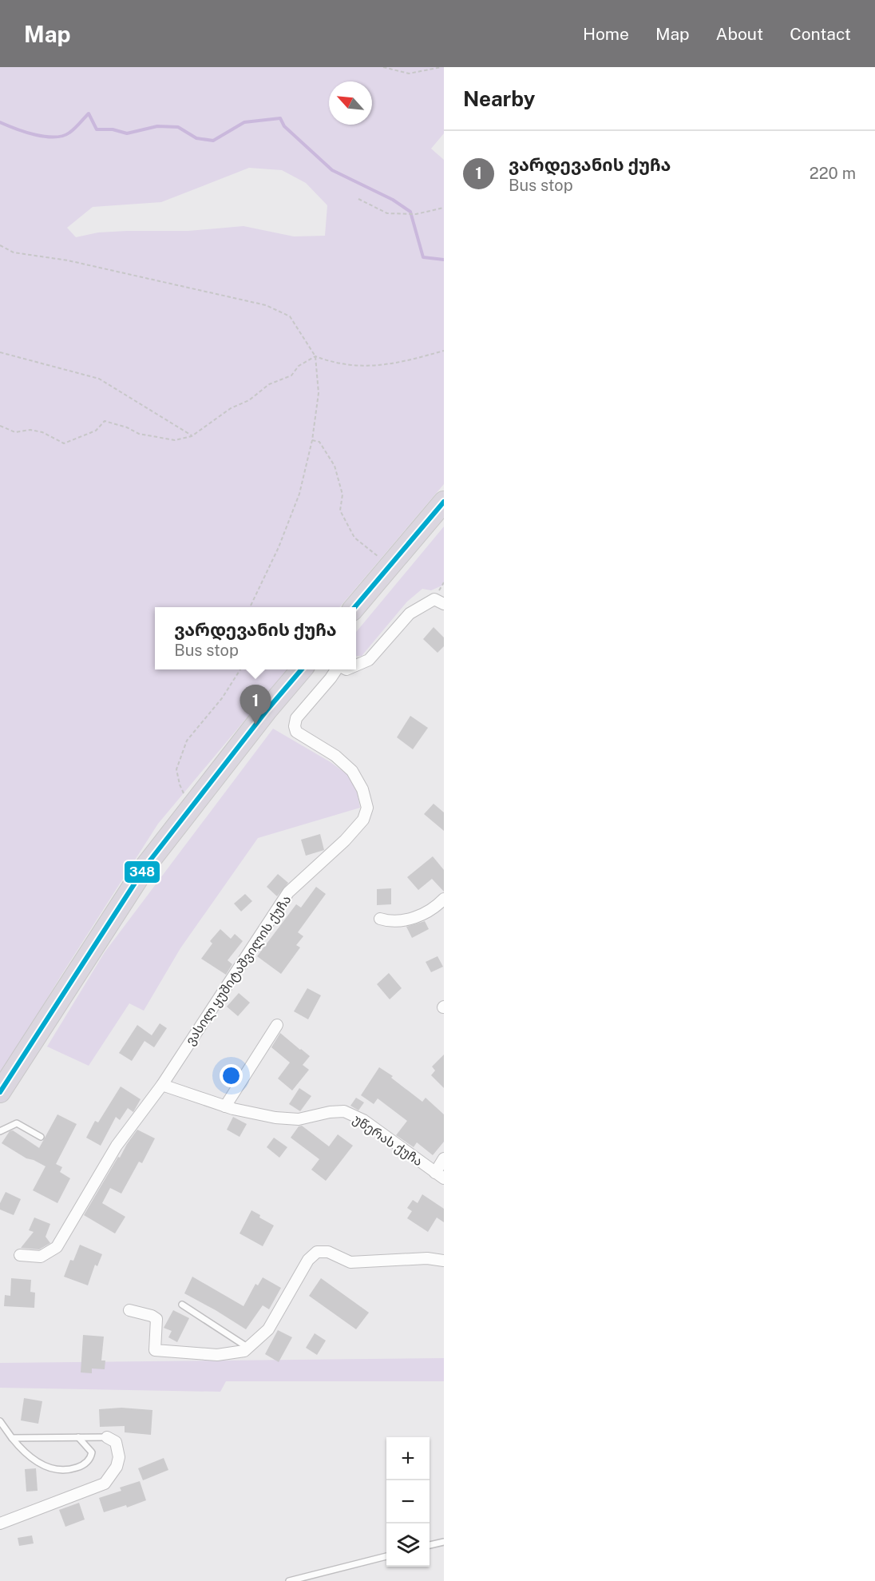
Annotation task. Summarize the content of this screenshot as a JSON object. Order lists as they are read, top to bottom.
{
  "streets": {
    "street": ["ვასილ ყუშიტაშვილის ქუჩა", "უწერას ქუჩა"]
  },
  "crossings": [
    ["ვასილ ყუშიტაშვილის ქუჩა", "უწერას ქუჩა"]
  ],
  "lines": ["transit line 348"],
  "north": "top left",
  "page": {
    "header": "Map",
    "nav": [
      "Home",
      "Map",
      "About",
      "Contact"
    ],
    "heading": "Nearby",
    "list": [
      {
        "mark": "1",
        "name": "ვარდევანის ქუჩა",
        "note": "Bus stop",
        "value": "220 m"
      }
    ],
    "popup": ["ვარდევანის ქუჩა", "Bus stop"],
    "pins": "1",
    "map_buttons": ["+", "−"]
  }
}
